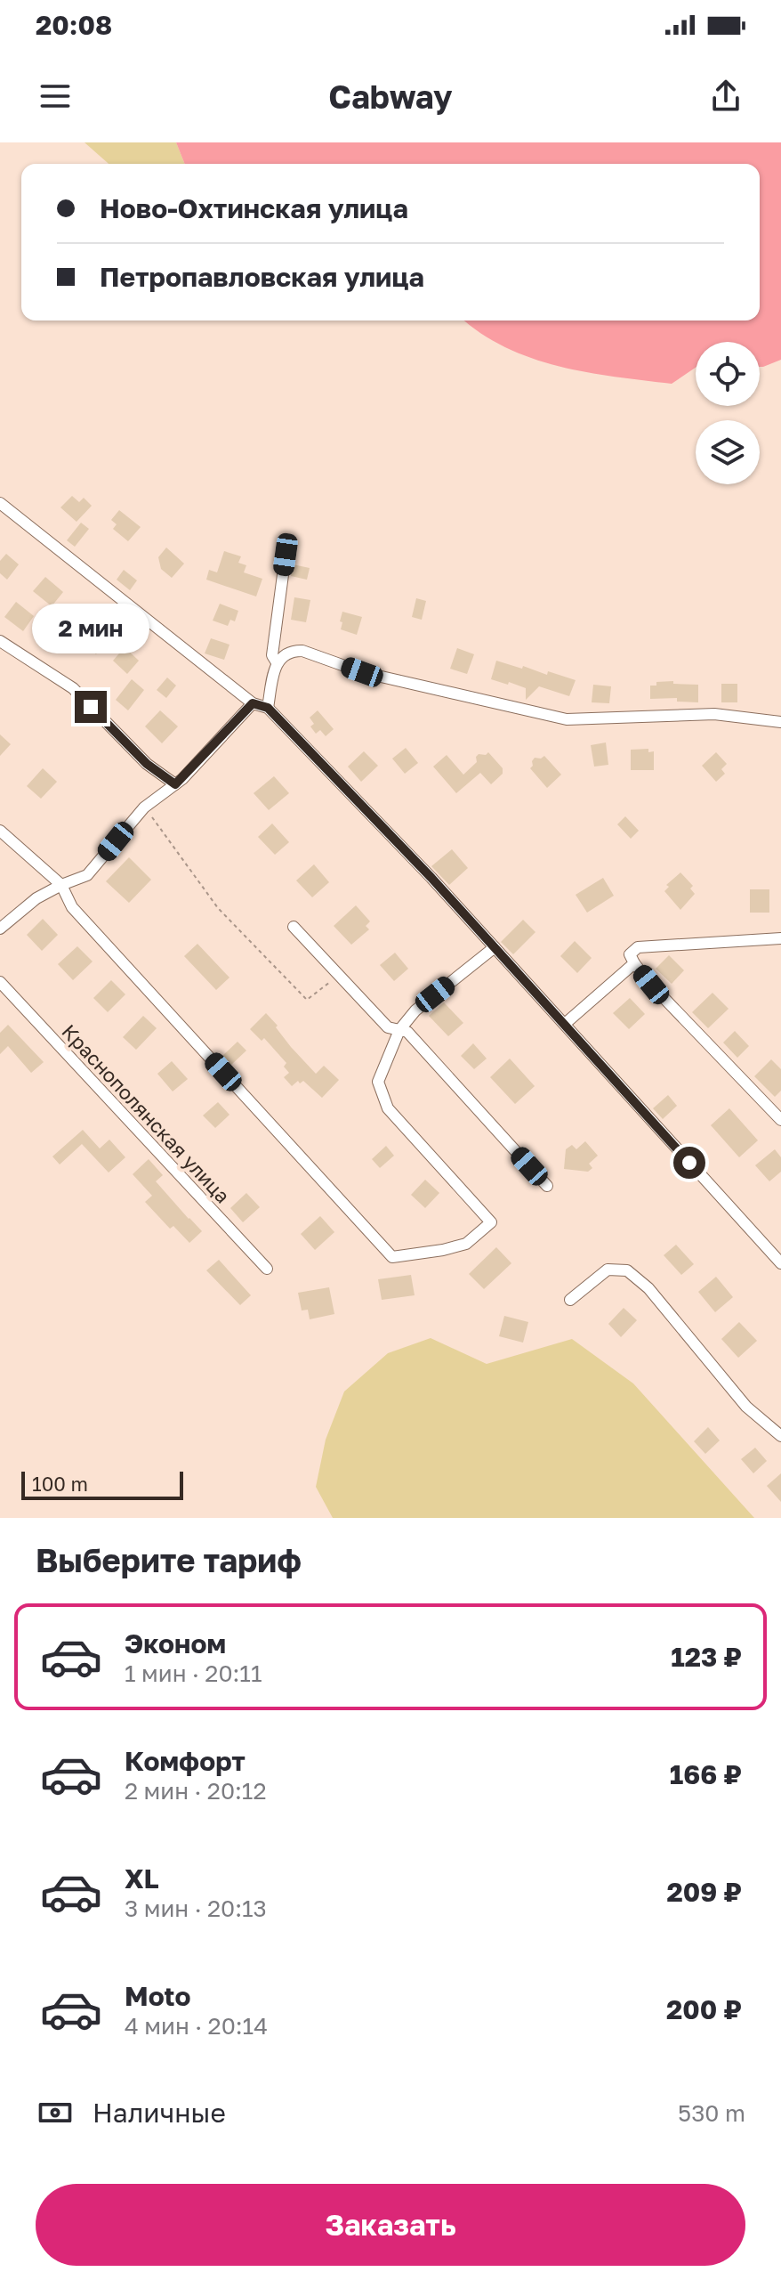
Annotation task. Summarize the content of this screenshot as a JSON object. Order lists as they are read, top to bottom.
{
  "streets": {
    "street": ["Краснополянская улица"]
  },
  "scale_bar": "100 m",
  "page": {
    "status": "20:08",
    "header": "Cabway",
    "banner": ["Ново-Охтинская улица", "Петропавловская улица"],
    "bubble": "2 мин",
    "scale": "100 m",
    "heading": "Выберите тариф",
    "list": [
      {
        "name": "Эконом",
        "note": "1 мин · 20:11",
        "value": "123 ₽"
      },
      {
        "name": "Комфорт",
        "note": "2 мин · 20:12",
        "value": "166 ₽"
      },
      {
        "name": "XL",
        "note": "3 мин · 20:13",
        "value": "209 ₽"
      },
      {
        "name": "Moto",
        "note": "4 мин · 20:14",
        "value": "200 ₽"
      }
    ],
    "pay": ["Наличные", "530 m"],
    "buttons": "Заказать"
  }
}
